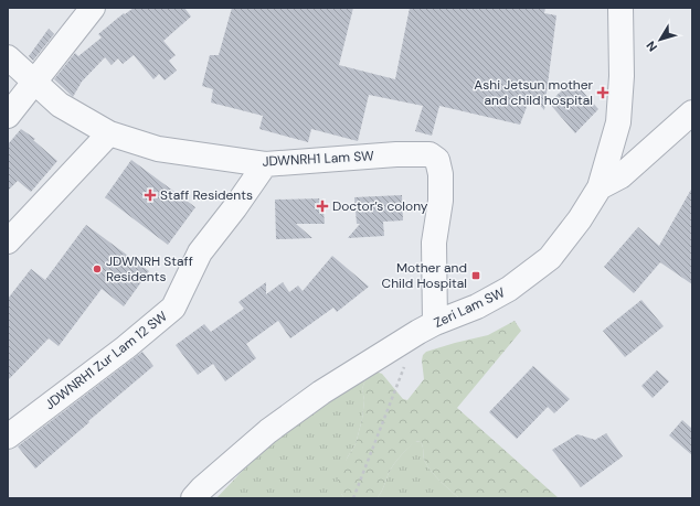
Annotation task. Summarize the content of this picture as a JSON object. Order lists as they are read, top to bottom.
{
  "streets": {
    "street": ["JDWNRH1 Lam SW", "Zeri Lam SW", "JDWNRH1 Zur Lam 12 SW"]
  },
  "crossings": [
    ["JDWNRH1 Lam SW", "Zeri Lam SW"],
    ["JDWNRH1 Lam SW", "JDWNRH1 Zur Lam 12 SW"]
  ],
  "places": {
    "health": ["Ashi Jetsun mother and child hospital", "Staff Residents", "Doctor’s colony"],
    "other": ["JDWNRH Staff Residents"],
    "transit": ["Mother and Child Hospital"]
  },
  "north": "bottom left"
}
